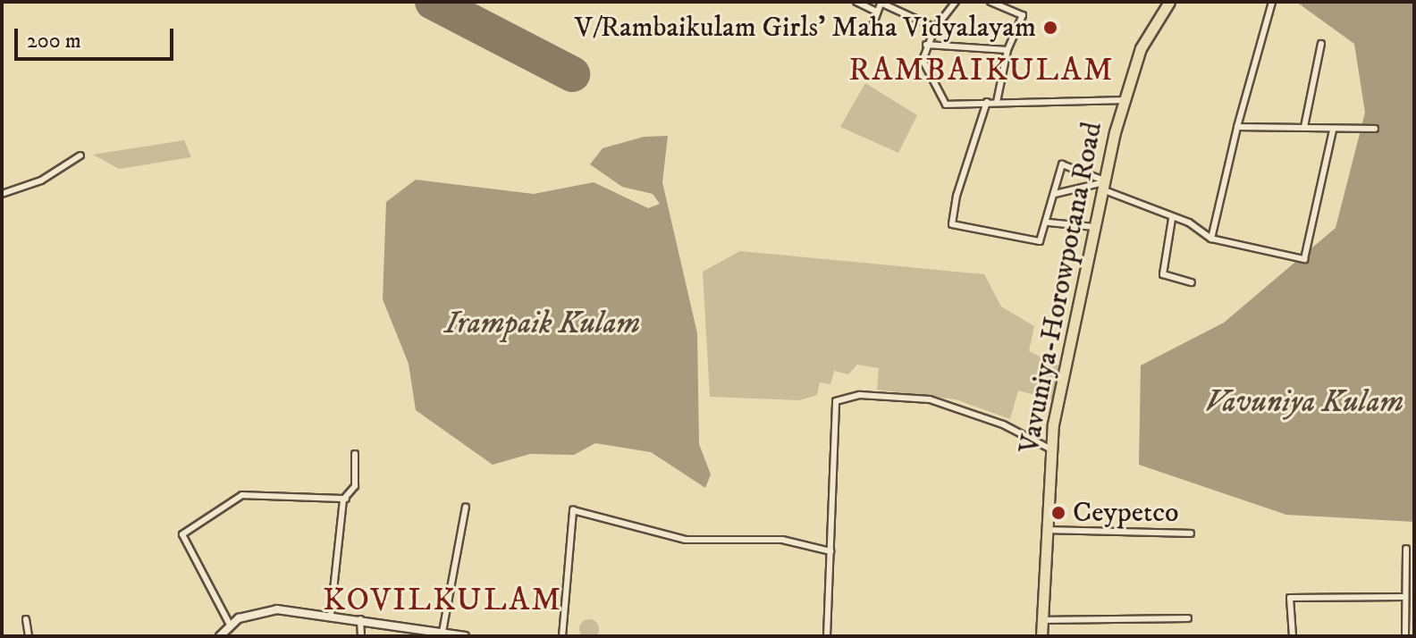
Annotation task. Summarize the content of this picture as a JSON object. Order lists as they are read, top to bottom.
{
  "streets": {
    "highway": ["Vavuniya-Horowpotana Road"]
  },
  "districts": ["RAMBAIKULAM", "KOVILKULAM"],
  "water": ["Irampaik Kulam", "Vavuniya Kulam"],
  "places": ["V/Rambaikulam Girls' Maha Vidyalayam", "Ceypetco"],
  "scale_bar": "200 m"
}
